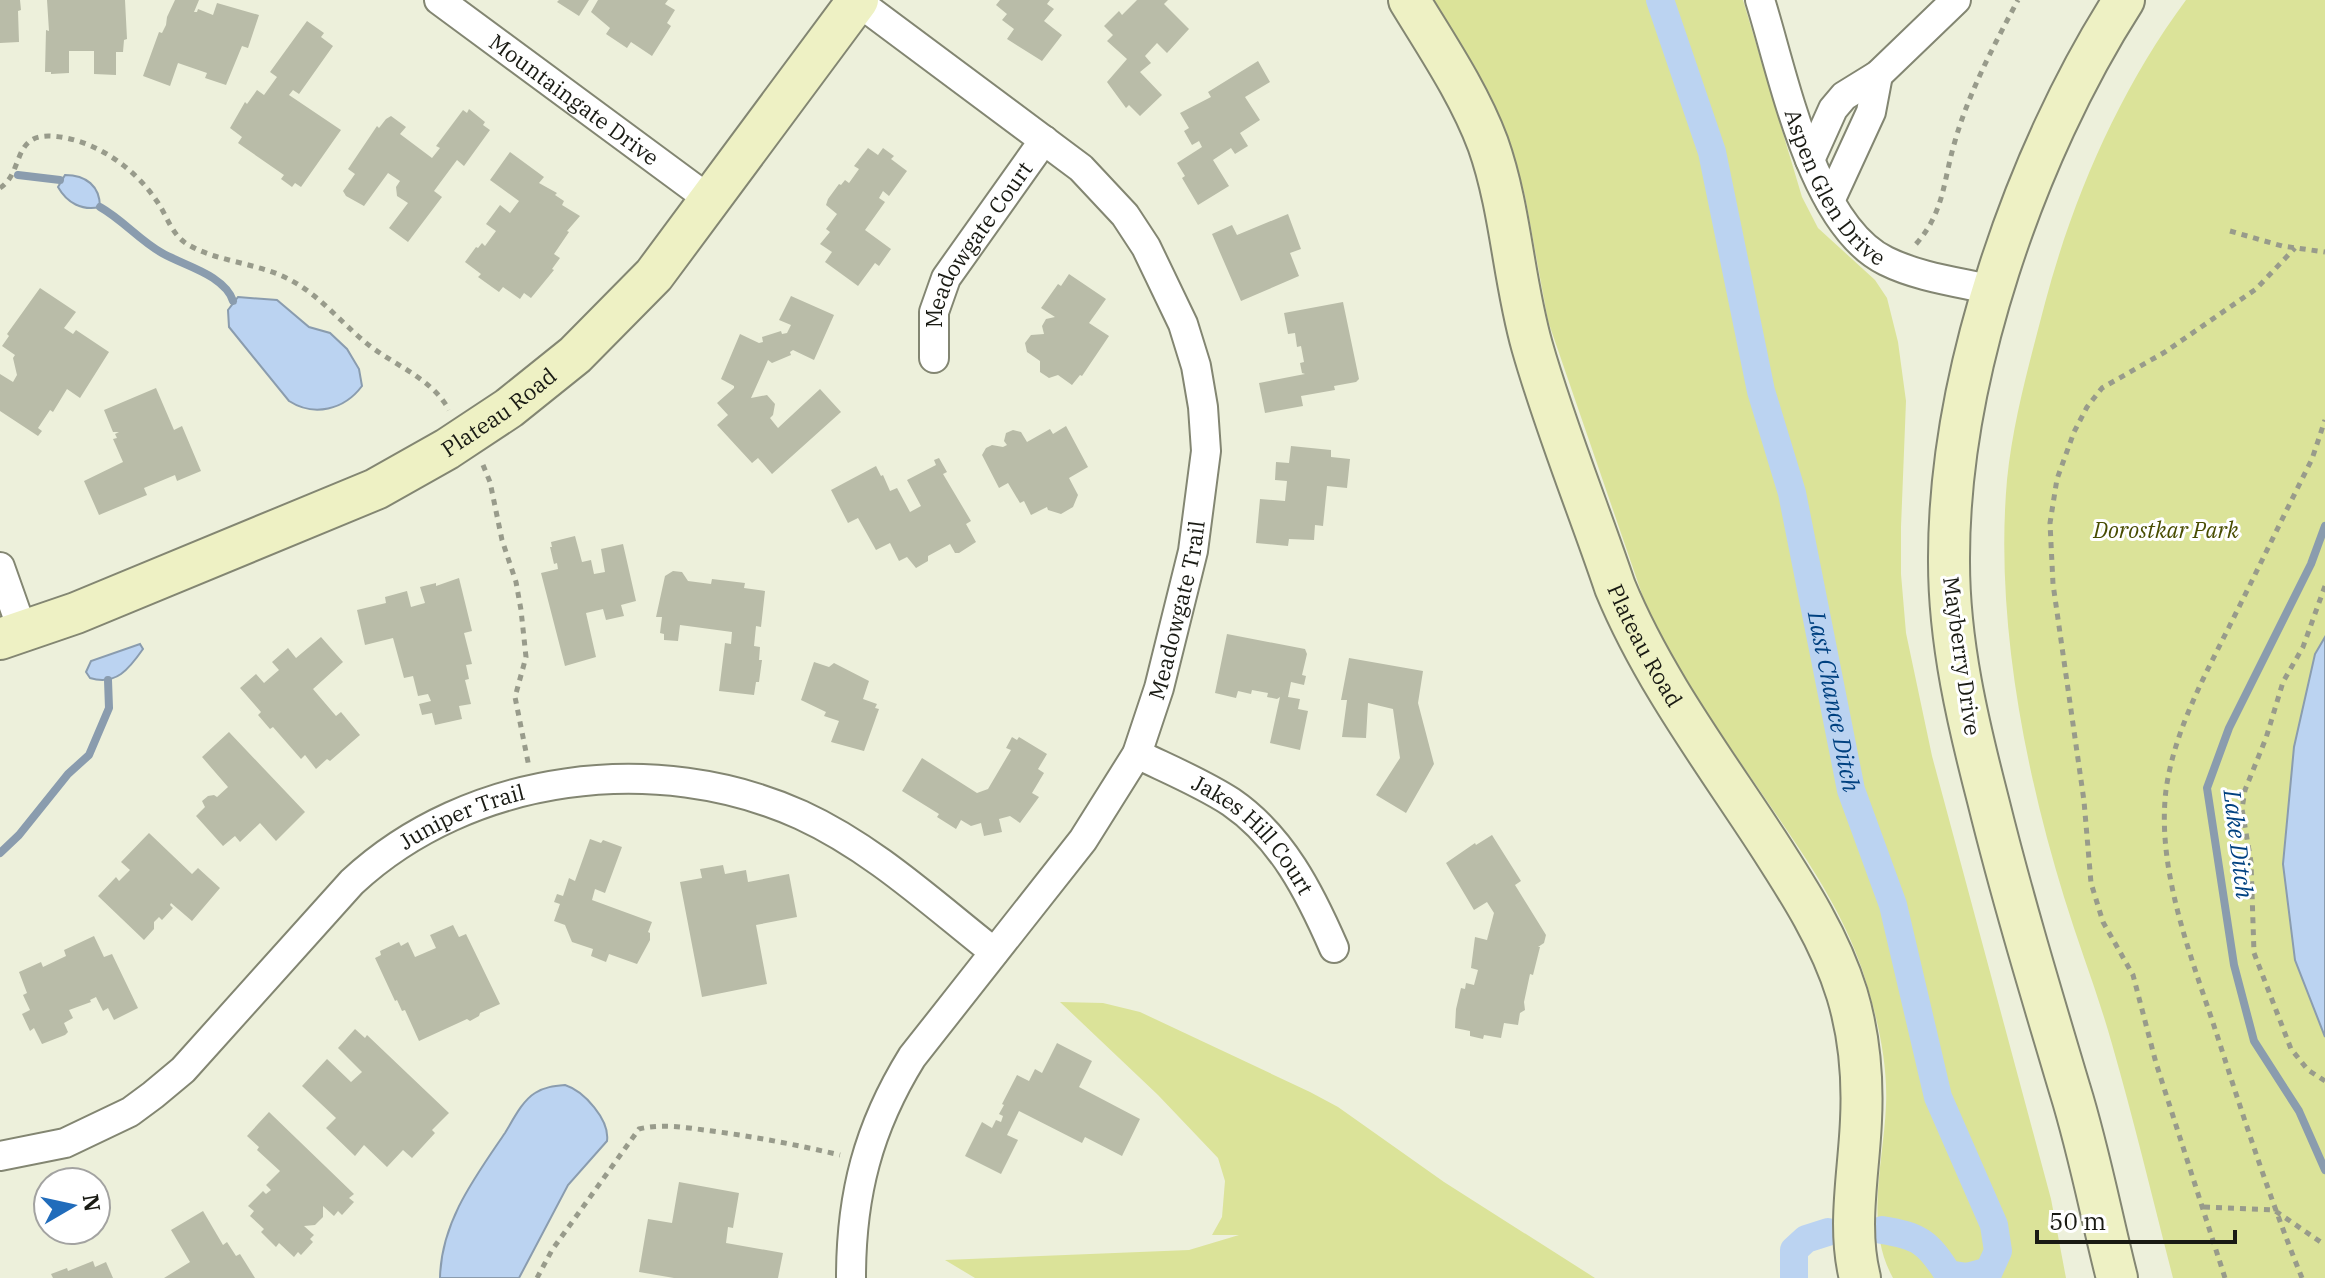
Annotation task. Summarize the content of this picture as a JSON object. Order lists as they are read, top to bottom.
{
  "streets": {
    "street": [
      "Mountaingate Drive",
      "Aspen Glen Drive",
      "Meadowgate Court",
      "Plateau Road",
      "Meadowgate Trail",
      "Mayberry Drive",
      "Juniper Trail",
      "Jakes Hill Court"
    ]
  },
  "crossings": [
    ["Mountaingate Drive", "Plateau Road"],
    ["Aspen Glen Drive", "Mayberry Drive"],
    ["Meadowgate Court", "Meadowgate Trail"],
    ["Plateau Road", "Meadowgate Trail"],
    ["Meadowgate Trail", "Juniper Trail"],
    ["Meadowgate Trail", "Jakes Hill Court"]
  ],
  "water": ["Last Chance Ditch", "Lake Ditch"],
  "parks": ["Dorostkar Park"],
  "scale_bar": "50 m",
  "north": "right"
}
